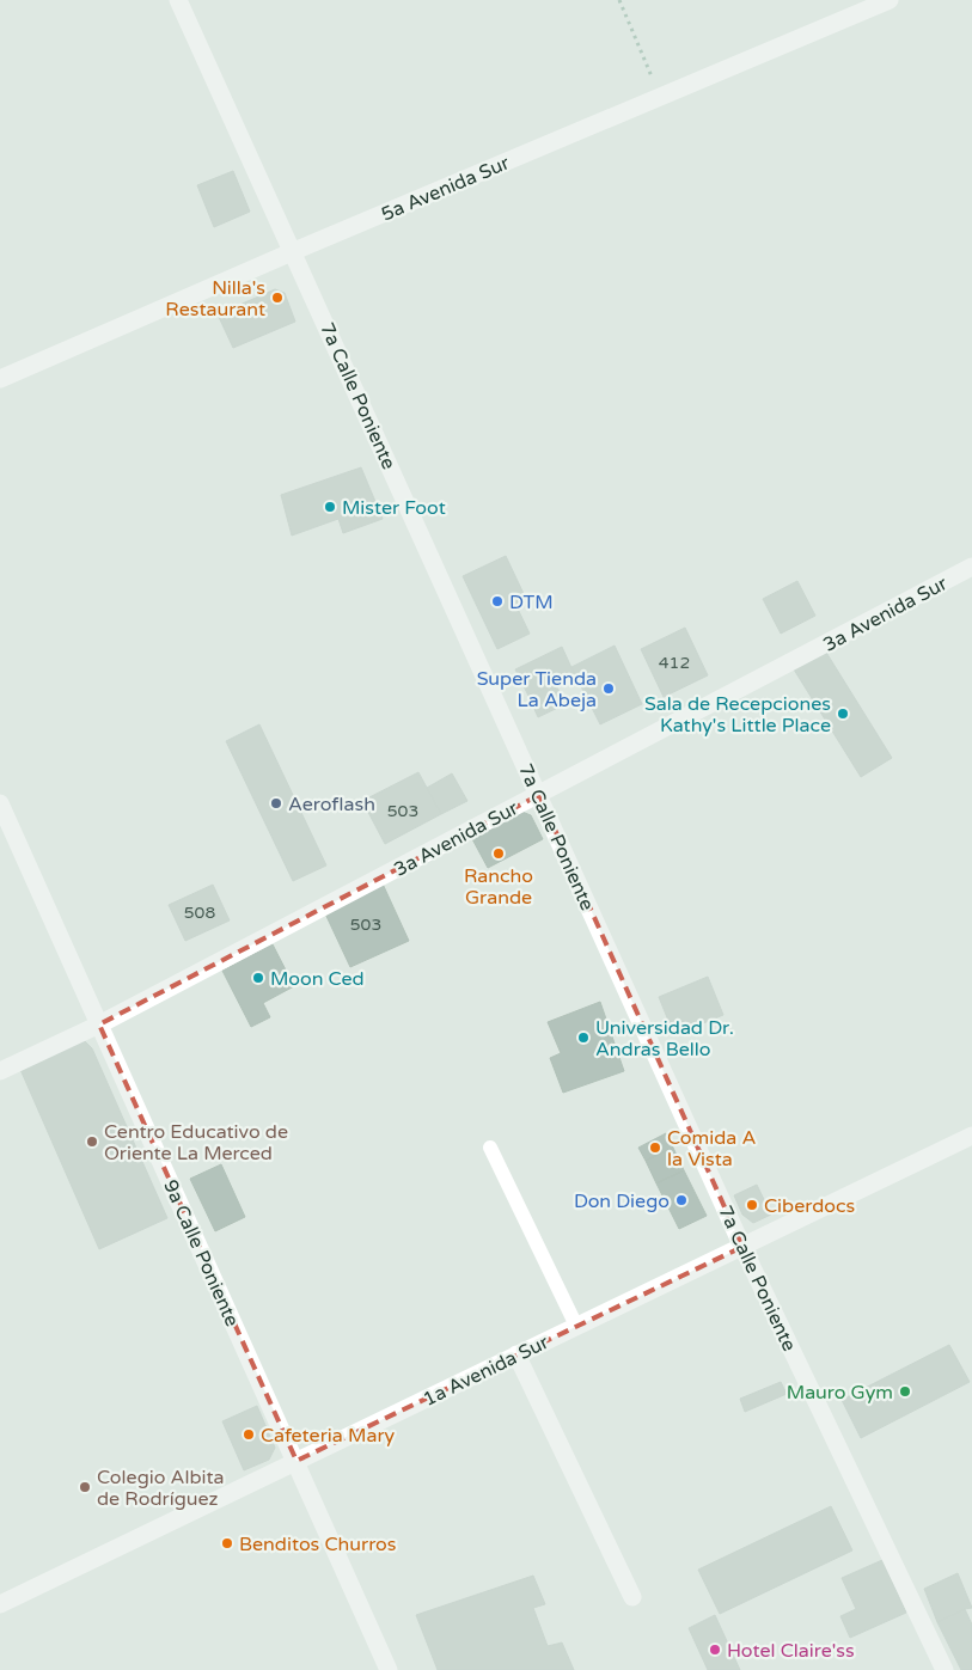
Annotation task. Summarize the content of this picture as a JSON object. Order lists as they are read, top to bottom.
{
  "streets": {
    "street": [
      "5a Avenida Sur",
      "7a Calle Poniente",
      "3a Avenida Sur",
      "9a Calle Poniente",
      "1a Avenida Sur"
    ]
  },
  "crossings": [
    ["5a Avenida Sur", "7a Calle Poniente"],
    ["7a Calle Poniente", "3a Avenida Sur"],
    ["7a Calle Poniente", "1a Avenida Sur"],
    ["3a Avenida Sur", "9a Calle Poniente"],
    ["9a Calle Poniente", "1a Avenida Sur"]
  ],
  "places": [
    "Nilla's Restaurant",
    "Mister Foot",
    "DTM",
    "Super Tienda La Abeja",
    "Sala de Recepciones Kathy's Little Place",
    "Aeroflash",
    "Rancho Grande",
    "Moon Ced",
    "Universidad Dr. Andras Bello",
    "Centro Educativo de Oriente La Merced",
    "Comida A la Vista",
    "Don Diego",
    "Ciberdocs",
    "Mauro Gym",
    "Cafeteria Mary",
    "Colegio Albita de Rodríguez",
    "Benditos Churros",
    "Hotel Claire'ss"
  ],
  "house_numbers": [
    "412",
    "503",
    "508",
    "503"
  ]
}
